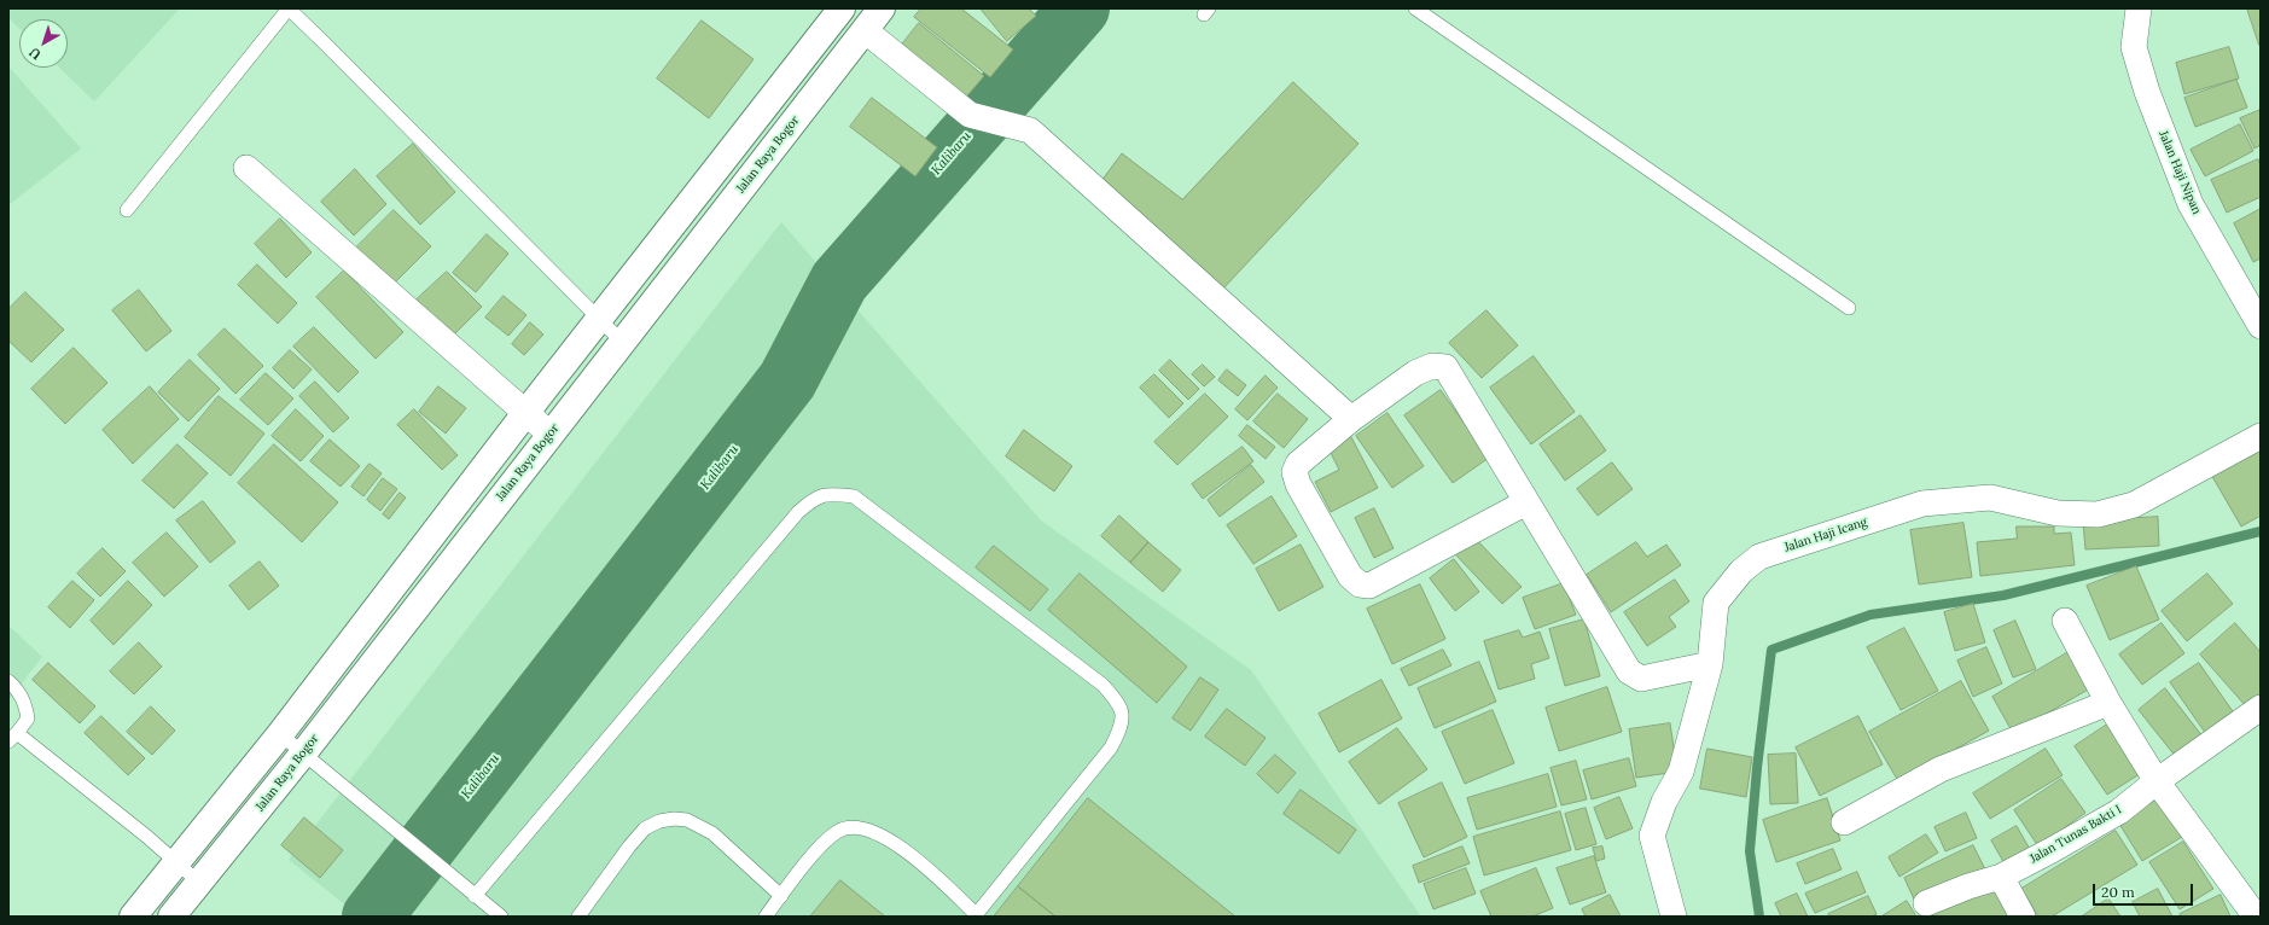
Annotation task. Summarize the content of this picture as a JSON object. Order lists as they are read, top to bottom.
{
  "streets": {
    "highway": ["Jalan Raya Bogor"],
    "street": ["Jalan Haji Nipan", "Jalan Haji Icang", "Jalan Tunas Bakti I"]
  },
  "water": ["Kalibaru"],
  "scale_bar": "20 m",
  "north": "bottom left"
}
